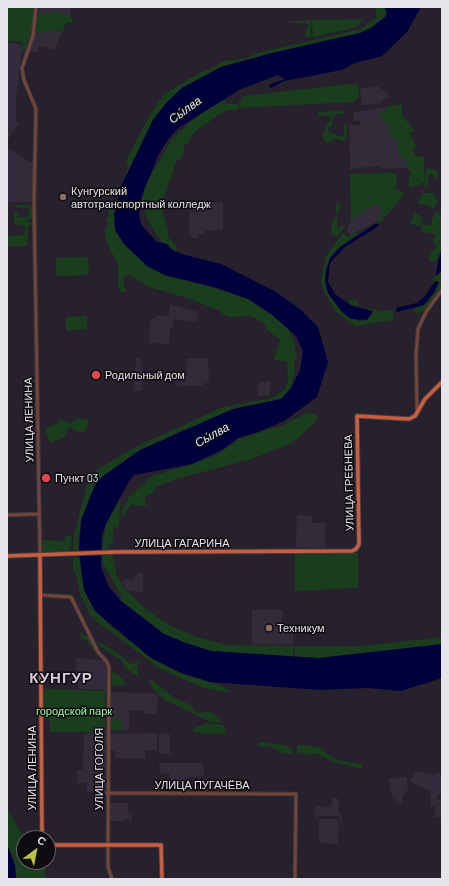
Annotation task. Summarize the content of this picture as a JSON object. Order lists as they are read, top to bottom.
{
  "streets": {
    "main road": ["УЛИЦА ЛЕНИНА", "УЛИЦА ГРЕБНЕВА", "УЛИЦА ГАГАРИНА"],
    "street": ["УЛИЦА ГОГОЛЯ", "УЛИЦА ПУГАЧЁВА"]
  },
  "crossings": [
    ["УЛИЦА ЛЕНИНА", "УЛИЦА ГАГАРИНА"],
    ["УЛИЦА ЛЕНИНА", "УЛИЦА ГОГОЛЯ"],
    ["УЛИЦА ГРЕБНЕВА", "УЛИЦА ГАГАРИНА"],
    ["УЛИЦА ГОГОЛЯ", "УЛИЦА ПУГАЧЁВА"]
  ],
  "districts": ["КУНГУР"],
  "water": ["Сы́лва"],
  "parks": ["городской парк"],
  "places": [
    "Кунгурский автотранспортный колледж",
    "Родильный дом",
    "Пункт 03",
    "Техникум"
  ],
  "north": "top right"
}
